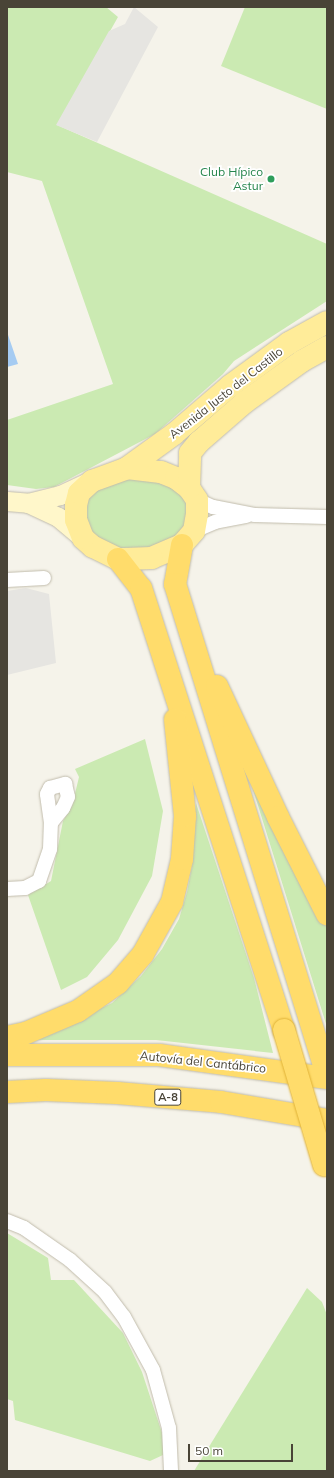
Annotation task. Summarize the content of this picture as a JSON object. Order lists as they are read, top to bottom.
{
  "streets": {
    "highway": ["Autovía del Cantábrico", "A-8"],
    "main road": ["Avenida Justo del Castillo"]
  },
  "places": ["Club Hípico Astur"],
  "scale_bar": "50 m"
}
